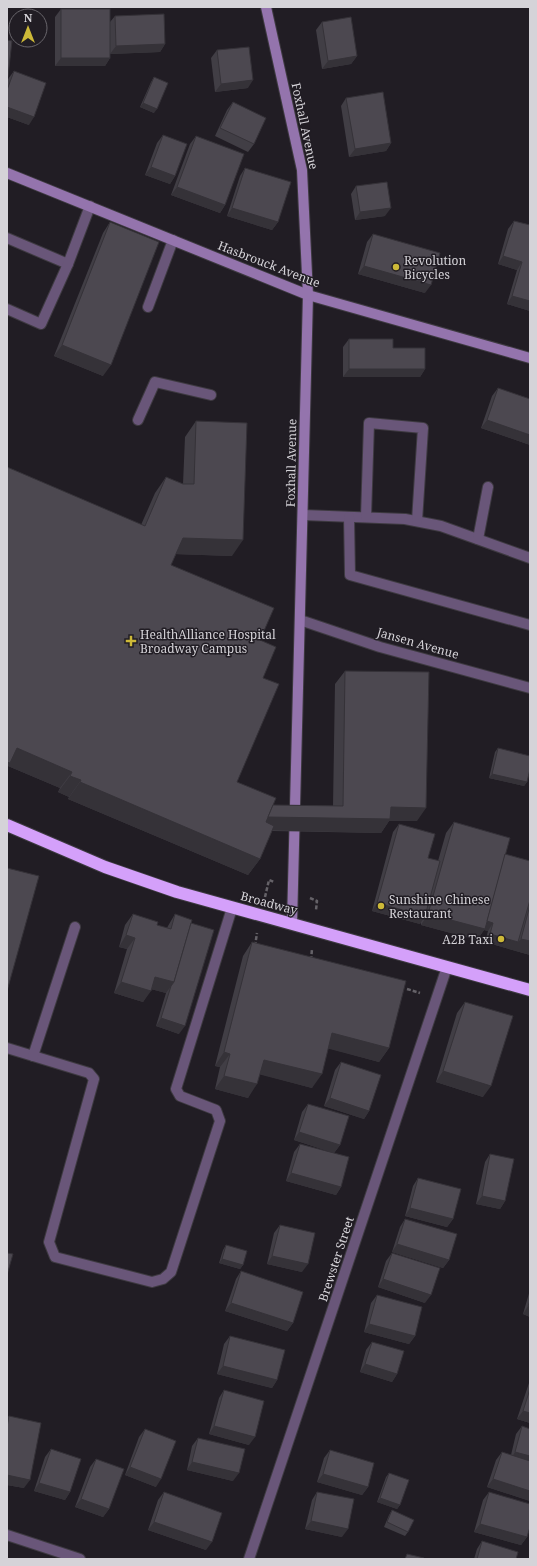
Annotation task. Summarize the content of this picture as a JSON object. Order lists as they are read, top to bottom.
{
  "streets": {
    "highway": ["Broadway"],
    "street": [
      "Foxhall Avenue",
      "Hasbrouck Avenue",
      "Jansen Avenue",
      "Brewster Street"
    ]
  },
  "crossings": [
    ["Foxhall Avenue", "Hasbrouck Avenue"],
    ["Foxhall Avenue", "Jansen Avenue"],
    ["Foxhall Avenue", "Broadway"],
    ["Broadway", "Brewster Street"]
  ],
  "places": {
    "other": ["Revolution Bicycles", "Sunshine Chinese Restaurant", "A2B Taxi"],
    "health": ["HealthAlliance Hospital Broadway Campus"]
  },
  "north": "top"
}
